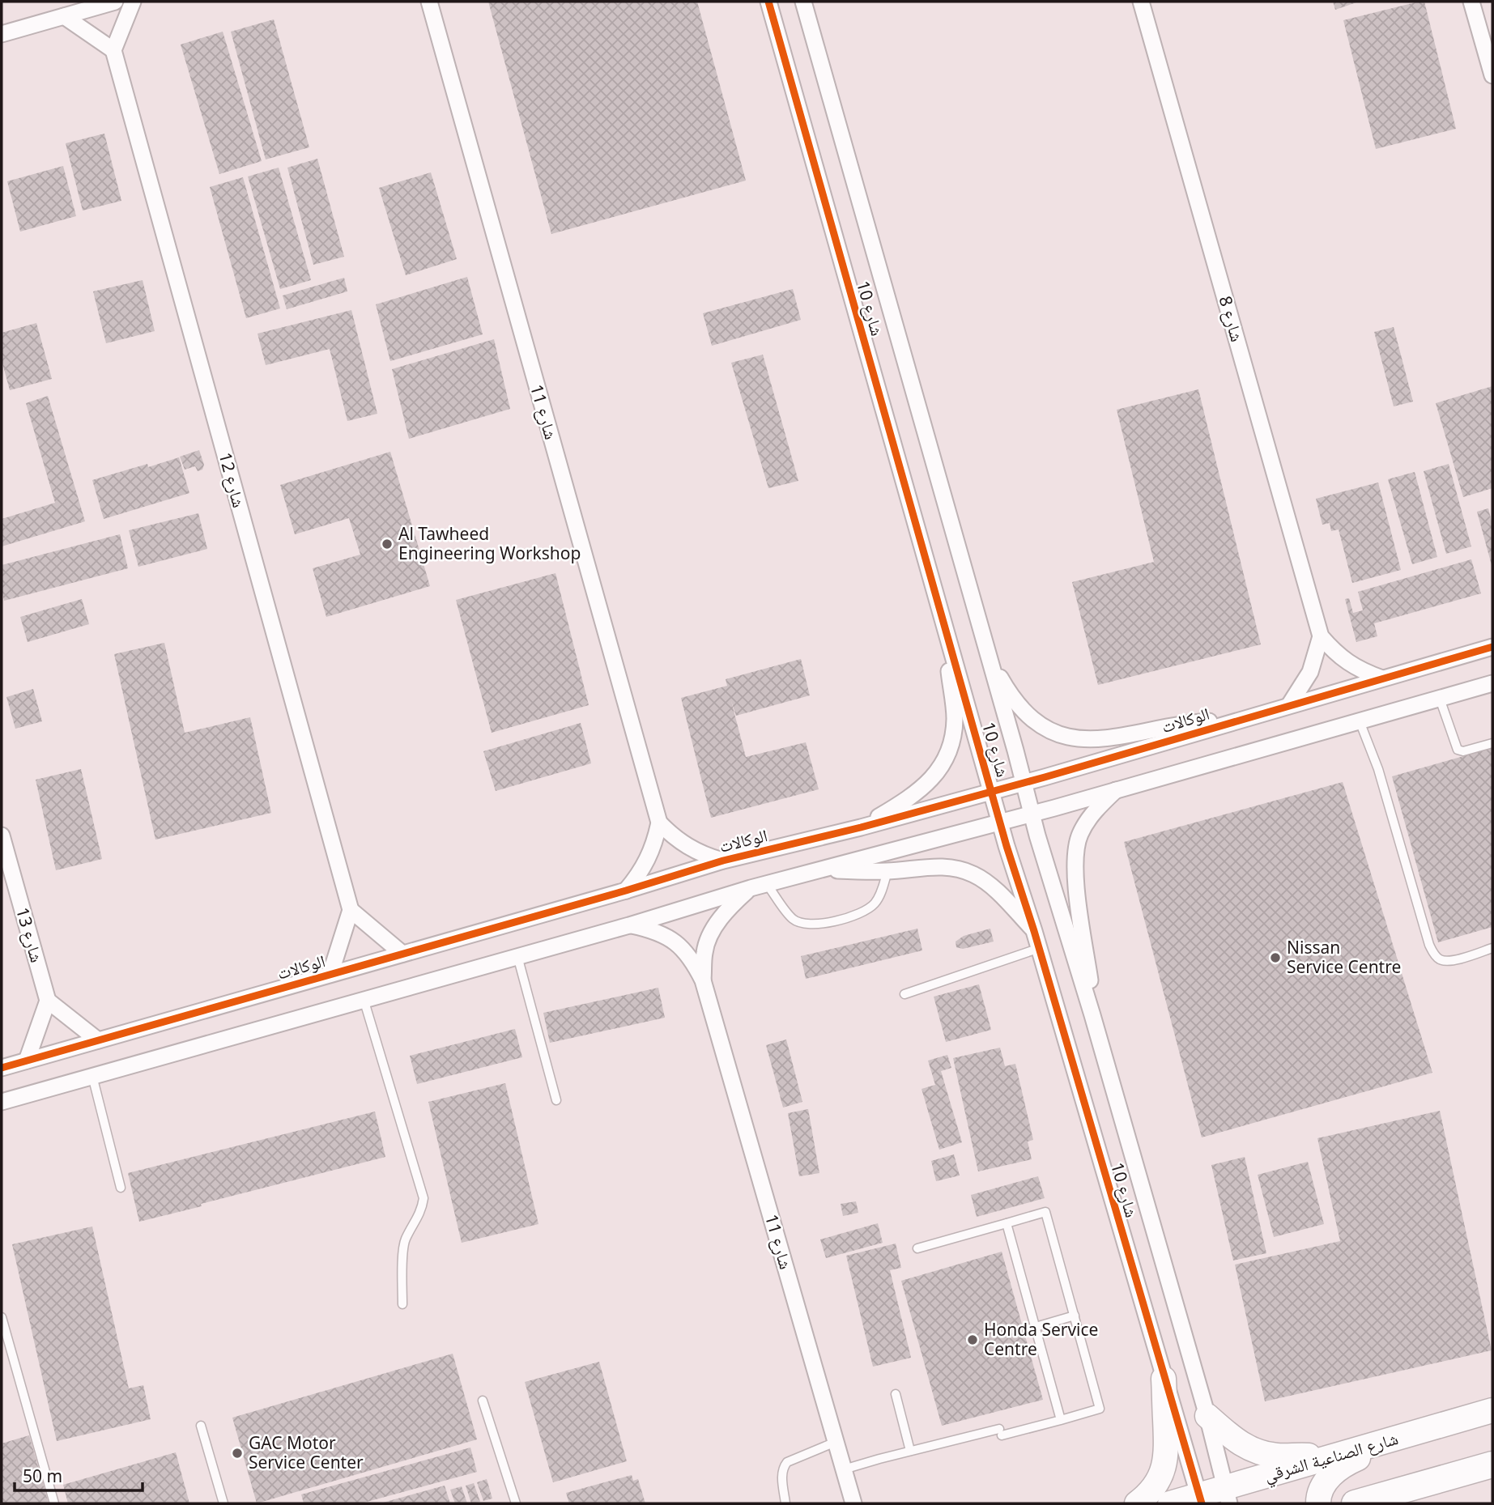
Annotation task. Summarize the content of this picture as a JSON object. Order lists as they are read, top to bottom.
{
  "streets": {
    "main road": ["شارع الصناعية الشرقي"],
    "street": [
      "شارع 10",
      "شارع 8",
      "شارع 11",
      "شارع 12",
      "الوكالات",
      "شارع 13"
    ]
  },
  "crossings": [
    ["شارع 10", "الوكالات"],
    ["شارع 10", "شارع الصناعية الشرقي"],
    ["شارع 8", "الوكالات"]
  ],
  "places": [
    "Al Tawheed Engineering Workshop",
    "Nissan Service Centre",
    "Honda Service Centre",
    "GAC Motor Service Center"
  ],
  "scale_bar": "50 m"
}
